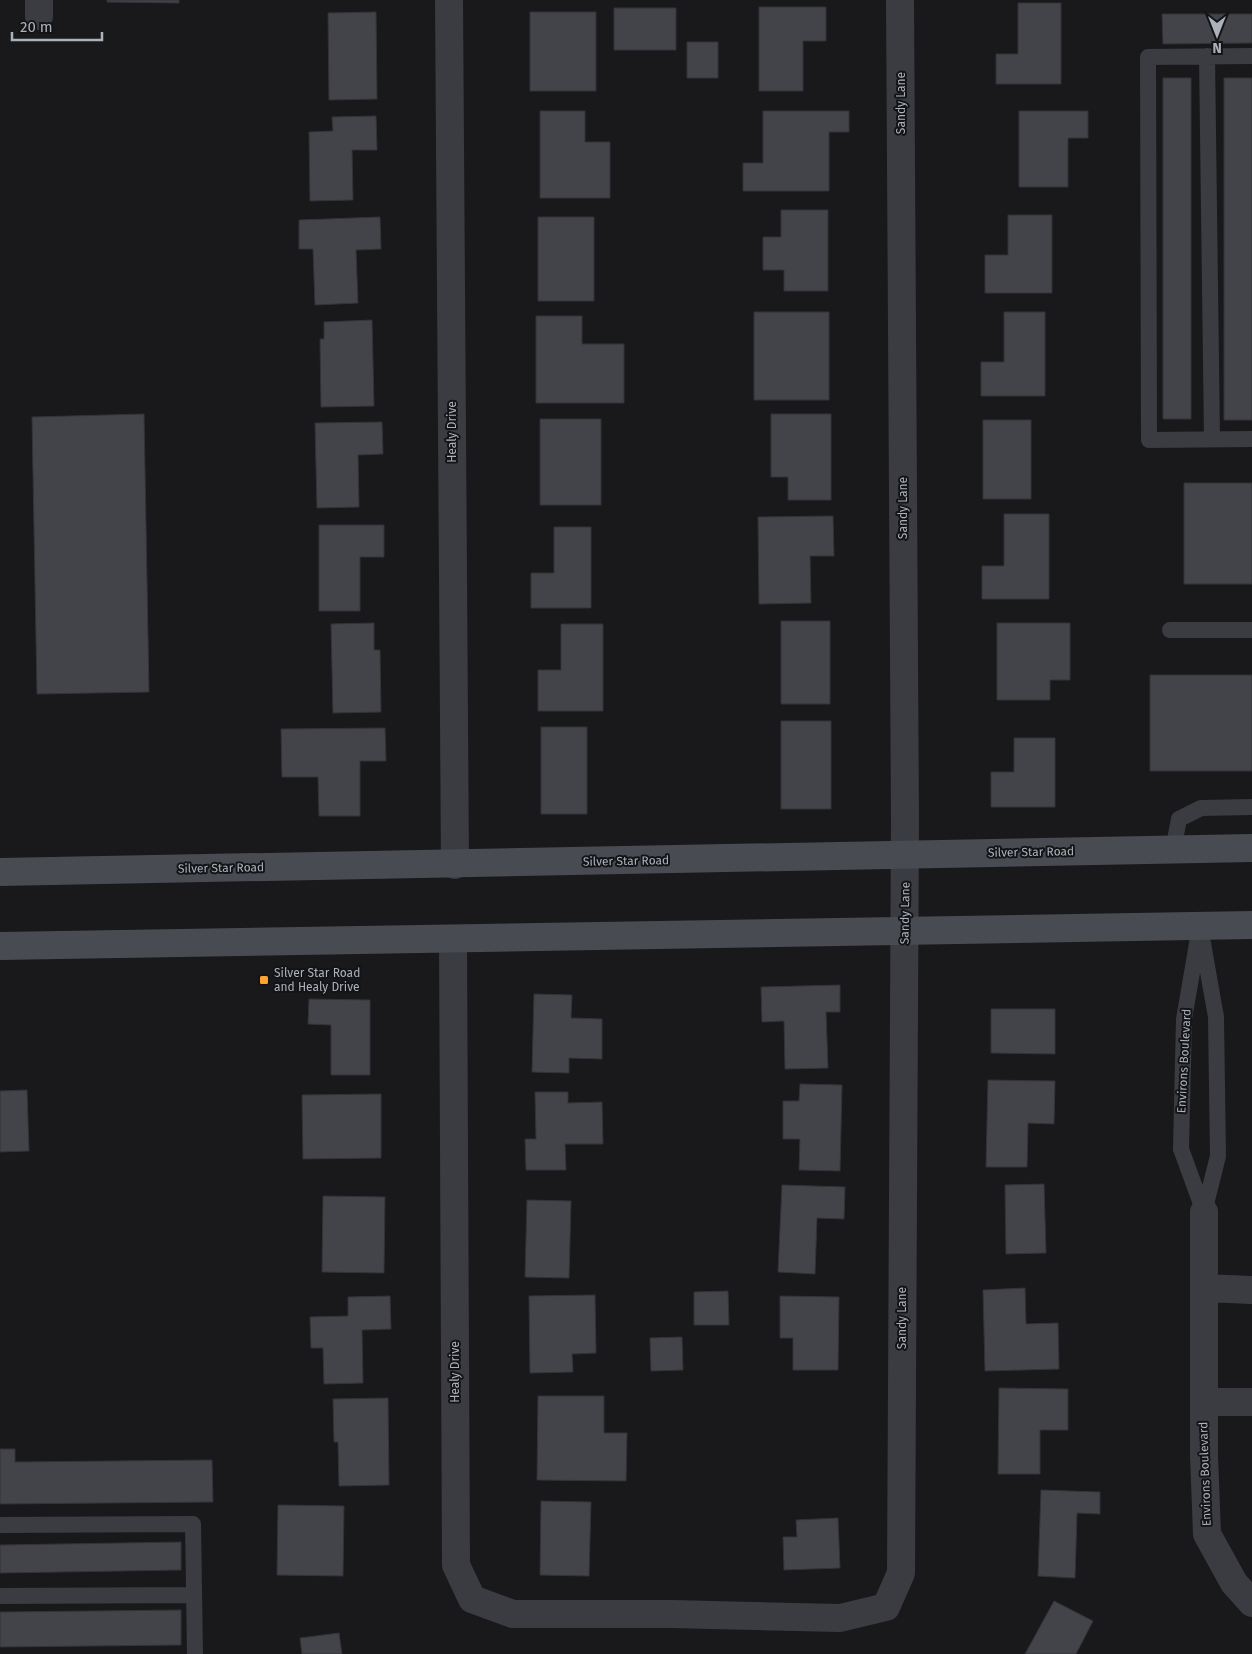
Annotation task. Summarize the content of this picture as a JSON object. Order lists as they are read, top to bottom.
{
  "streets": {
    "main road": ["Silver Star Road"],
    "street": ["Sandy Lane", "Healy Drive", "Environs Boulevard"]
  },
  "crossings": [
    ["Sandy Lane", "Healy Drive"],
    ["Sandy Lane", "Silver Star Road"],
    ["Healy Drive", "Silver Star Road"]
  ],
  "places": {
    "transit": ["Silver Star Road and Healy Drive"]
  },
  "scale_bar": "20 m",
  "north": "bottom"
}
